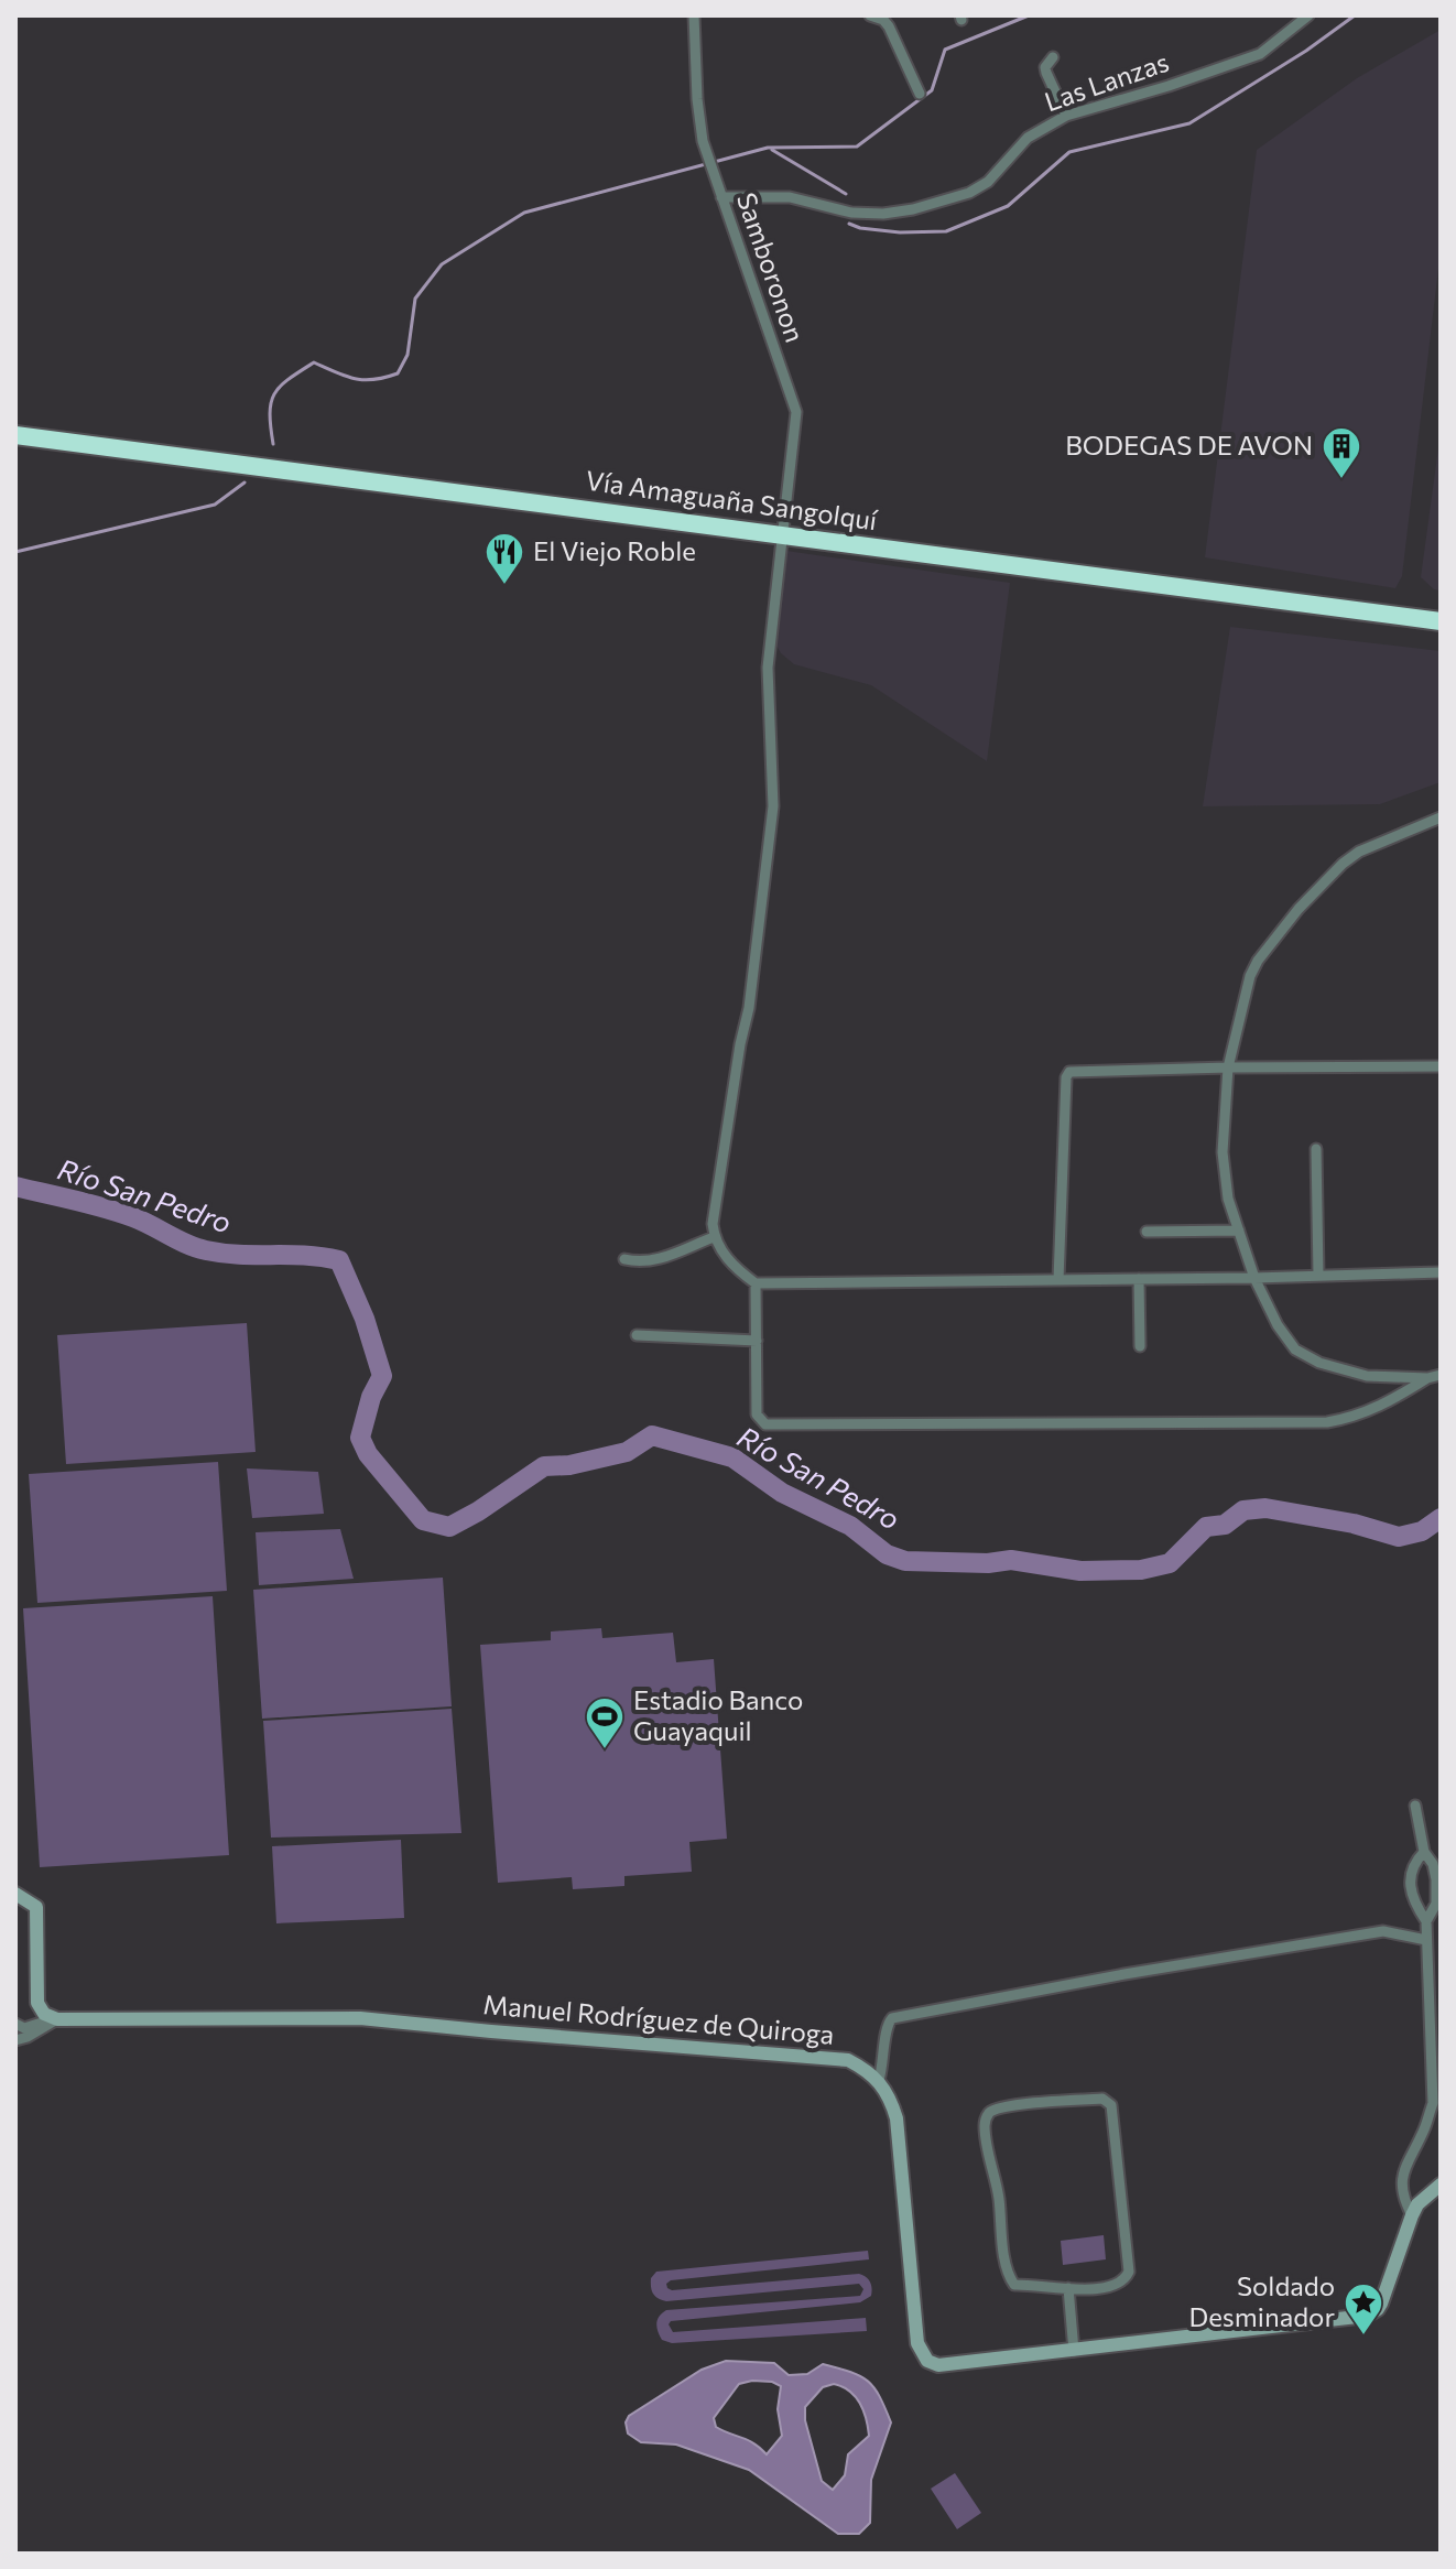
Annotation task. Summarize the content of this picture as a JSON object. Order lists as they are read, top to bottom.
{
  "streets": {
    "highway": ["Vía Amaguaña Sangolquí"],
    "street": ["Las Lanzas", "Samboronon", "Manuel Rodríguez de Quiroga"]
  },
  "crossings": [
    ["Las Lanzas", "Samboronon"],
    ["Samboronon", "Vía Amaguaña Sangolquí"]
  ],
  "water": ["Río San Pedro"],
  "places": {
    "building": ["BODEGAS DE AVON"],
    "restaurant": ["El Viejo Roble"],
    "sports": ["Estadio Banco Guayaquil"],
    "place": ["Soldado Desminador"]
  }
}
